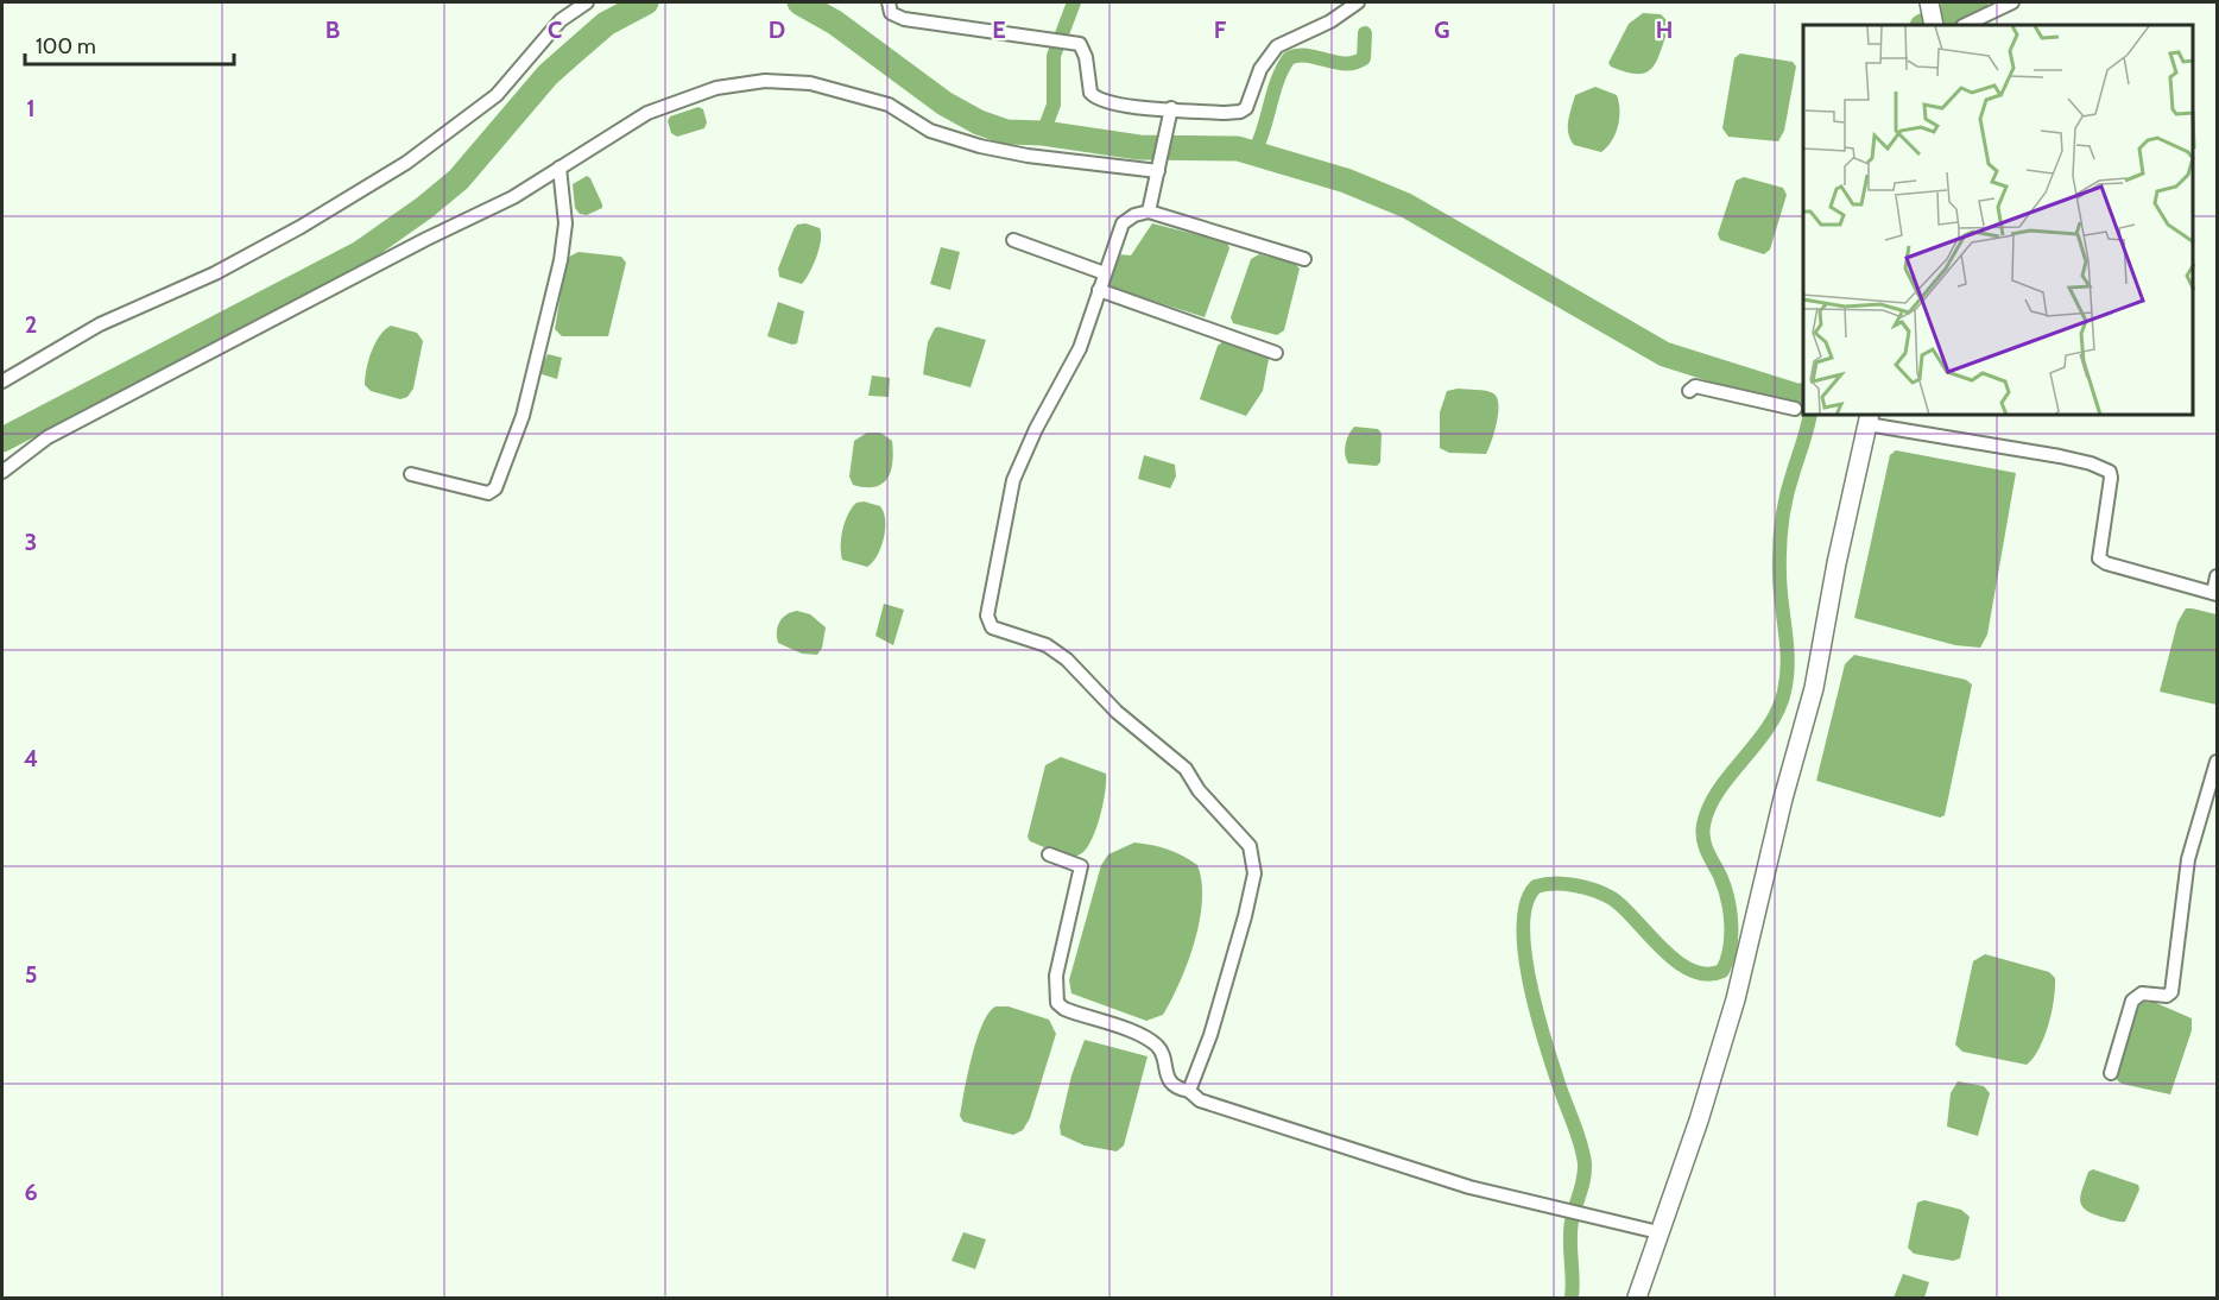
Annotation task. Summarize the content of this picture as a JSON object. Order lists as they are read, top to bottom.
{
  "scale_bar": "100 m",
  "grid": {
    "columns": [
      "B",
      "C",
      "D",
      "E",
      "F",
      "G",
      "H"
    ],
    "rows": [
      "1",
      "2",
      "3",
      "4",
      "5",
      "6"
    ]
  }
}
